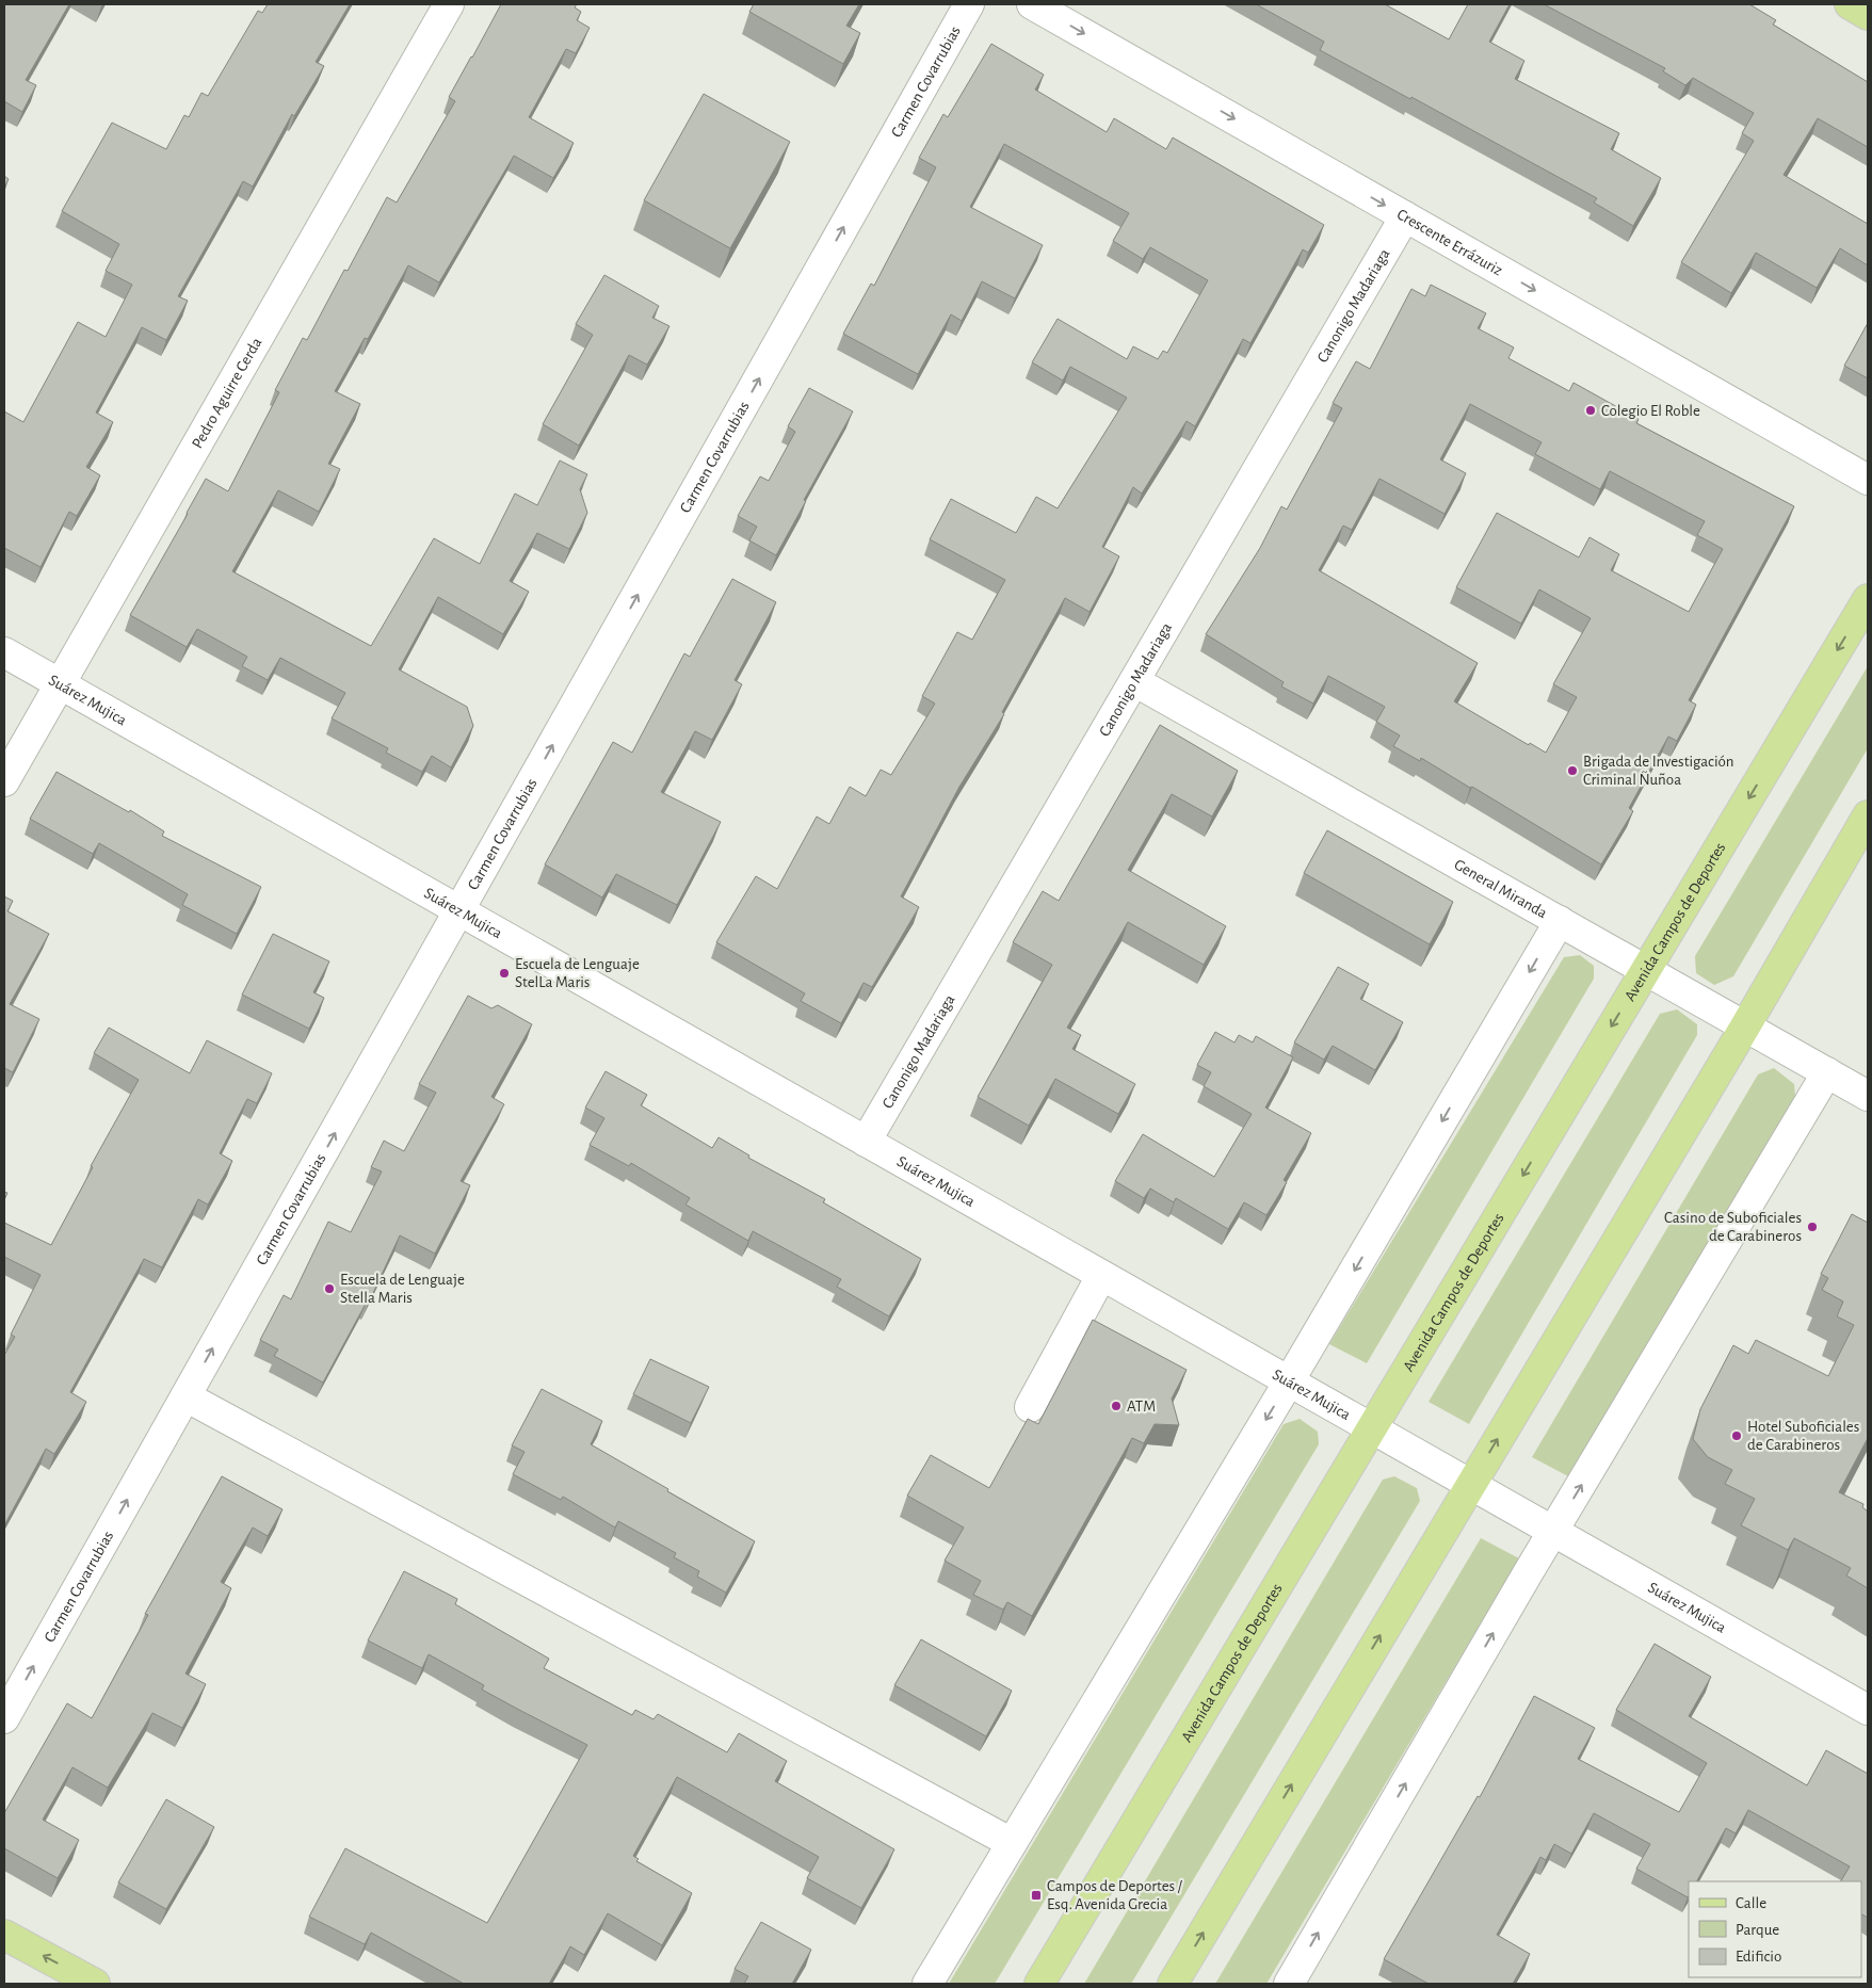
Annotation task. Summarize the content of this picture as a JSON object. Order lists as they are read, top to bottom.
{
  "streets": {
    "main road": ["Avenida Campos de Deportes"],
    "street": [
      "Carmen Covarrubias",
      "Crescente Errázuriz",
      "Canonigo Madariaga",
      "Pedro Aguirre Cerda",
      "Suárez Mujica",
      "General Miranda"
    ]
  },
  "crossings": [
    ["Carmen Covarrubias", "Suárez Mujica"],
    ["Crescente Errázuriz", "Canonigo Madariaga"],
    ["Canonigo Madariaga", "Suárez Mujica"],
    ["Canonigo Madariaga", "General Miranda"],
    ["Pedro Aguirre Cerda", "Suárez Mujica"],
    ["Suárez Mujica", "Avenida Campos de Deportes"],
    ["General Miranda", "Avenida Campos de Deportes"]
  ],
  "one_way": ["Carmen Covarrubias", "Crescente Errázuriz"],
  "places": {
    "other": [
      "Colegio El Roble",
      "Brigada de Investigación Criminal Ñuñoa",
      "Escuela de Lenguaje StelLa Maris",
      "Casino de Suboficiales de Carabineros",
      "Escuela de Lenguaje Stella Maris",
      "ATM",
      "Hotel Suboficiales de Carabineros"
    ],
    "transit": ["Campos de Deportes / Esq. Avenida Grecia"]
  },
  "legend": ["Calle", "Parque", "Edificio"]
}
